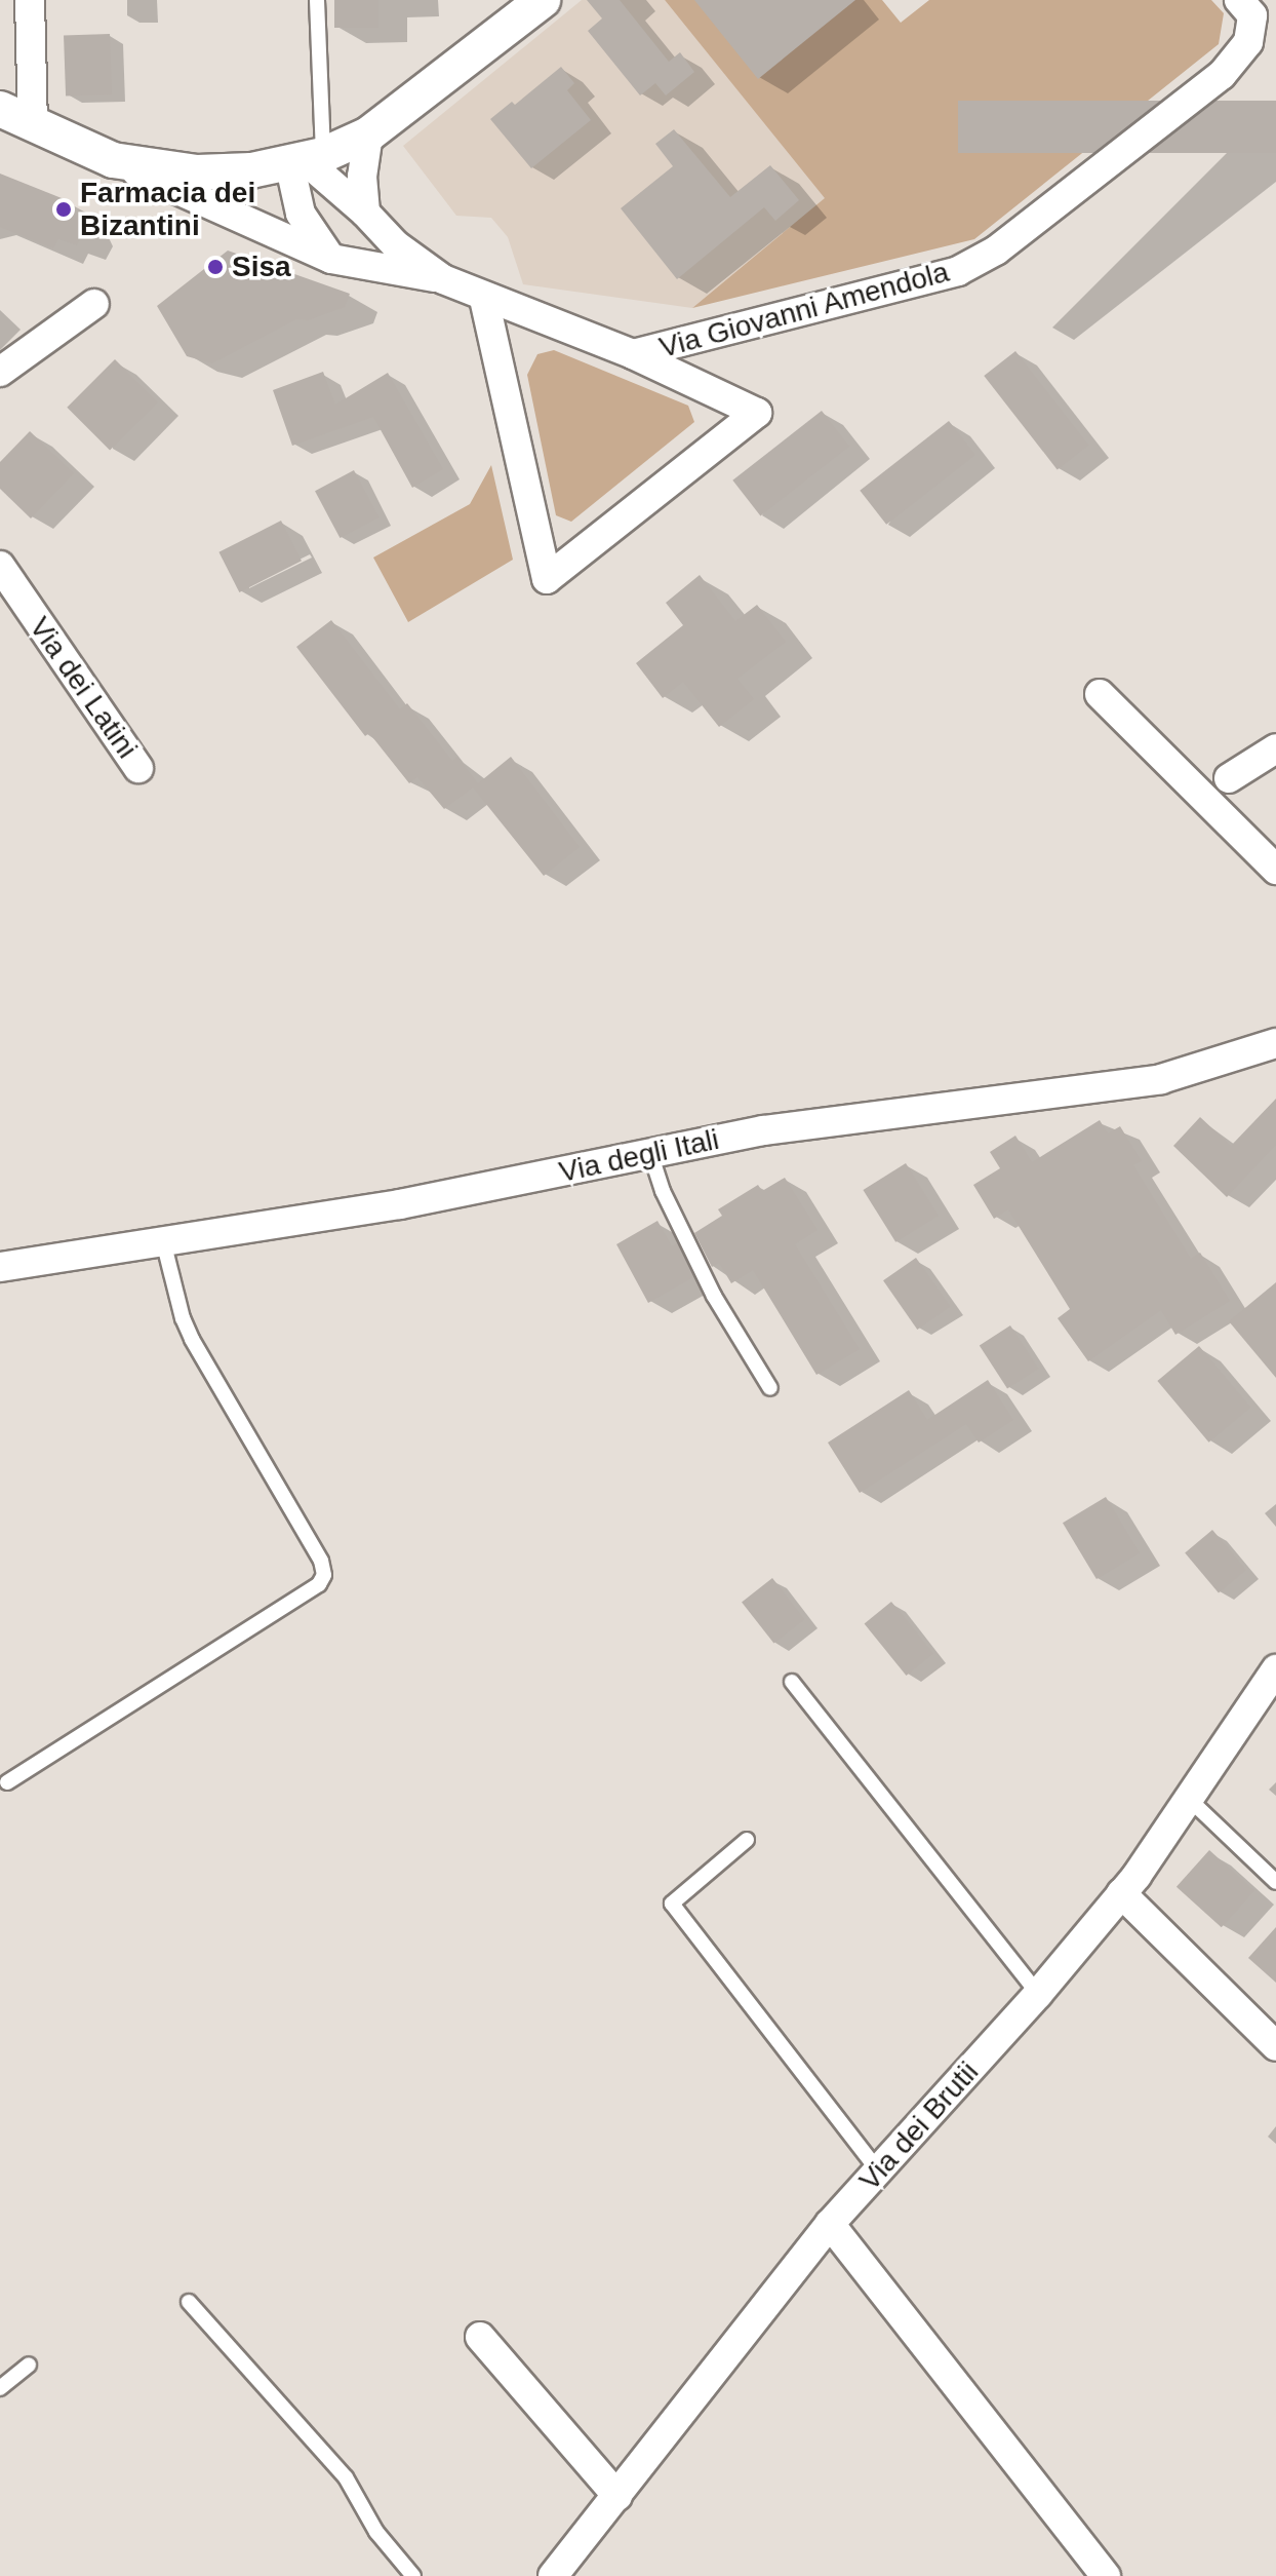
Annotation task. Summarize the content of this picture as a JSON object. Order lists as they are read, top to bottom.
{
  "streets": {
    "street": [
      "Via Giovanni Amendola",
      "Via dei Latini",
      "Via degli Itali",
      "Via dei Brutii"
    ]
  },
  "places": ["Farmacia dei Bizantini", "Sisa"]
}
